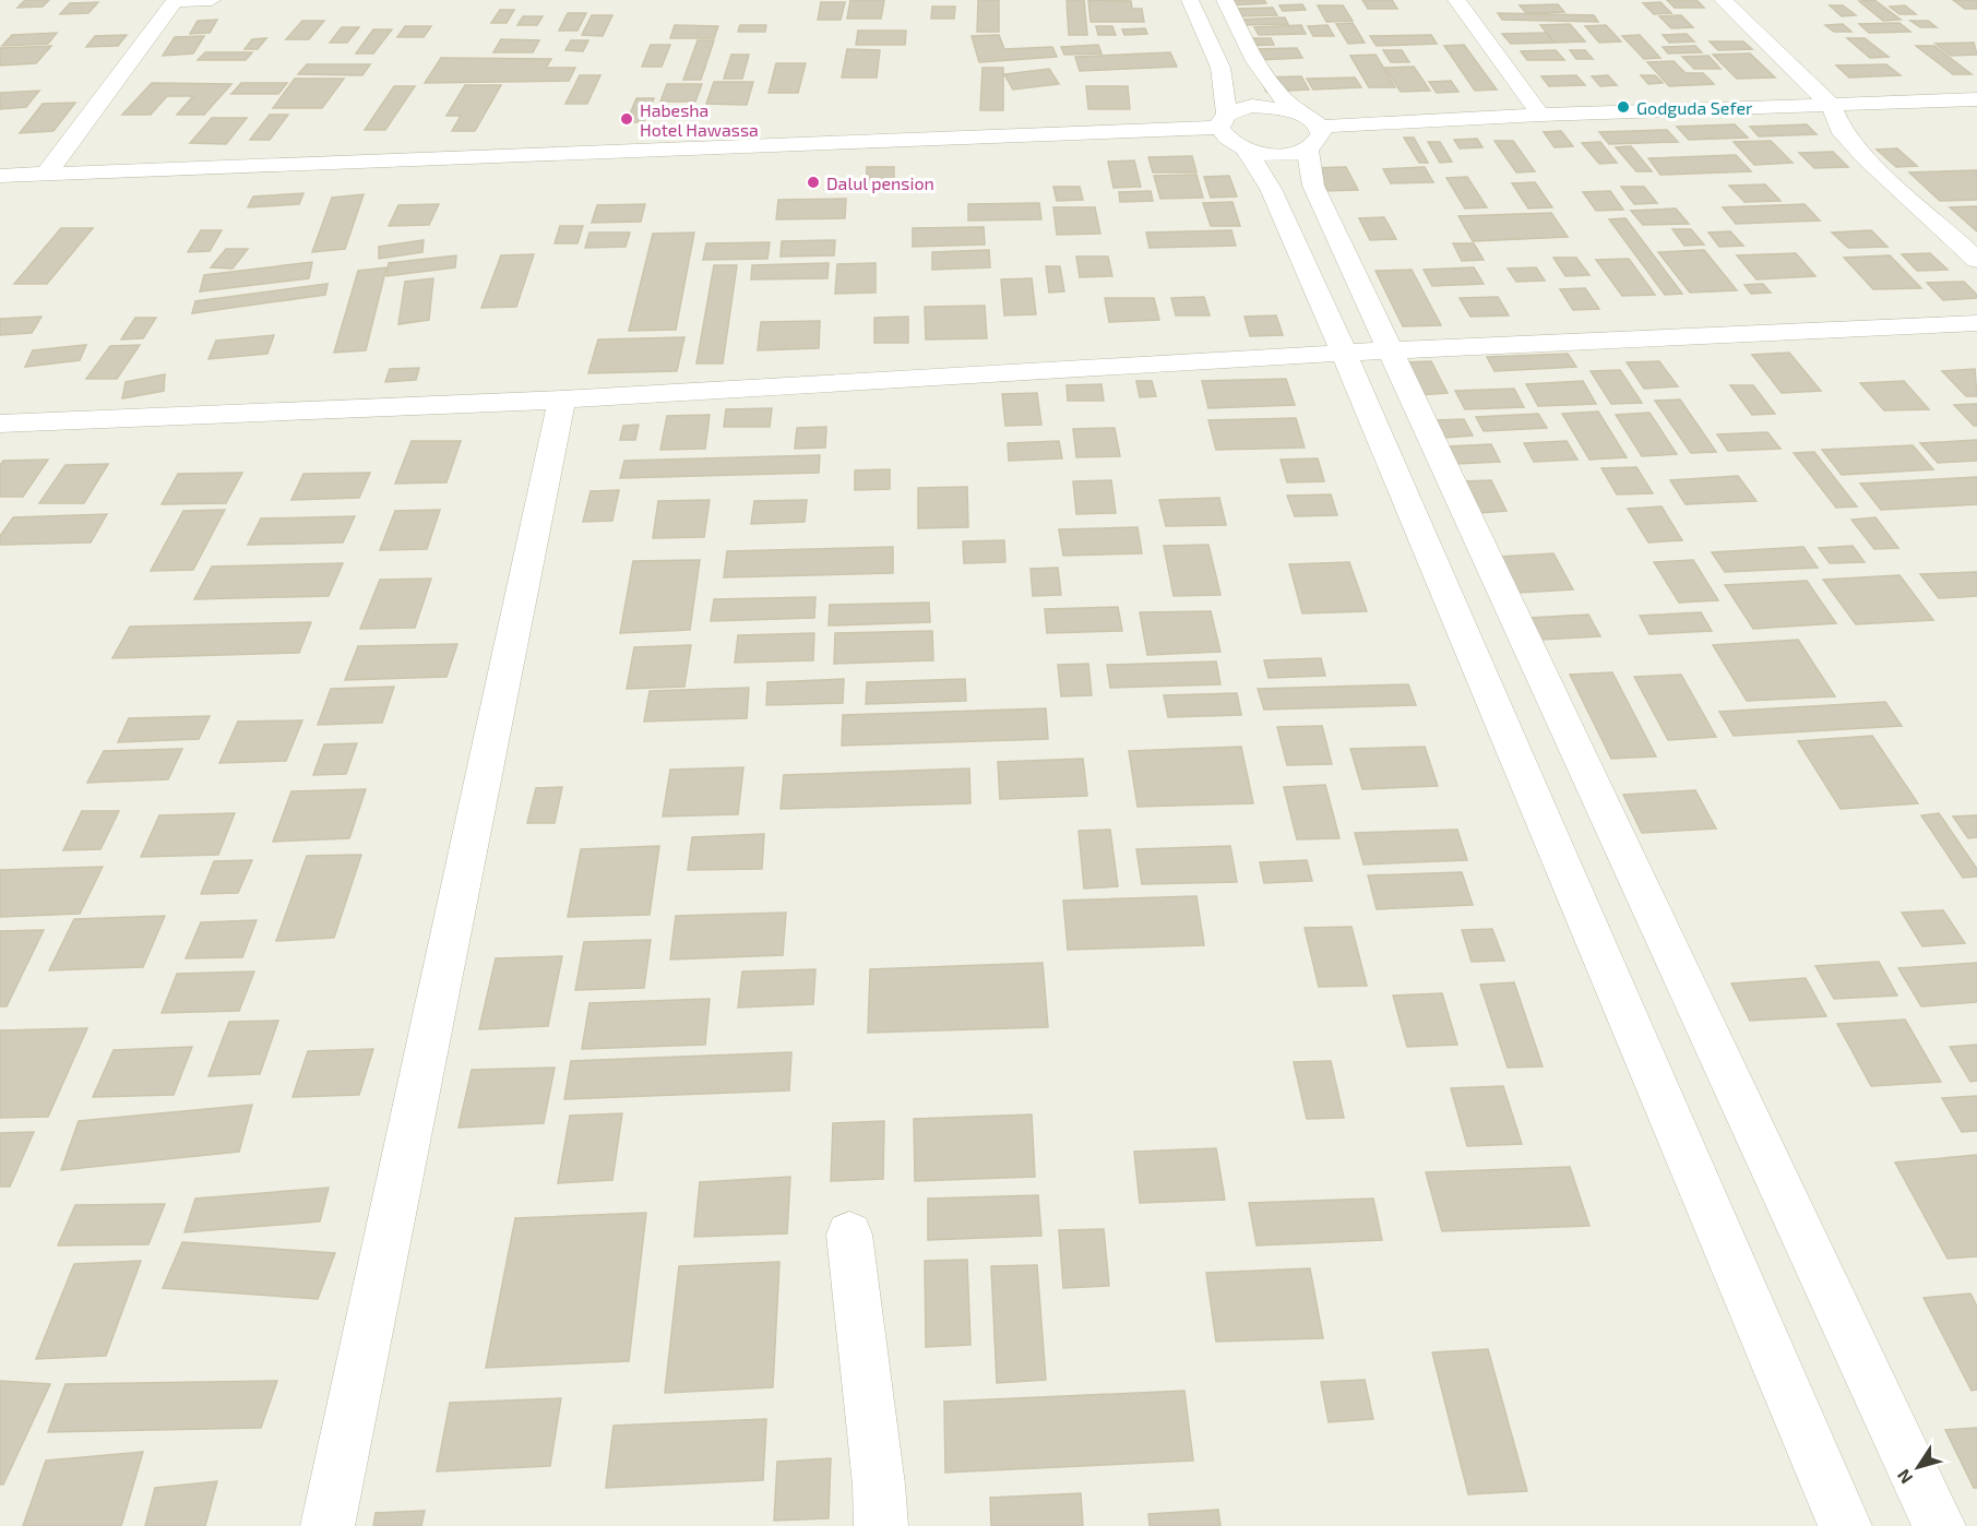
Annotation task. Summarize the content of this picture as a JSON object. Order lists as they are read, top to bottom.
{
  "places": ["Godguda Sefer", "Habesha Hotel Hawassa", "Dalul pension"],
  "north": "bottom left"
}
